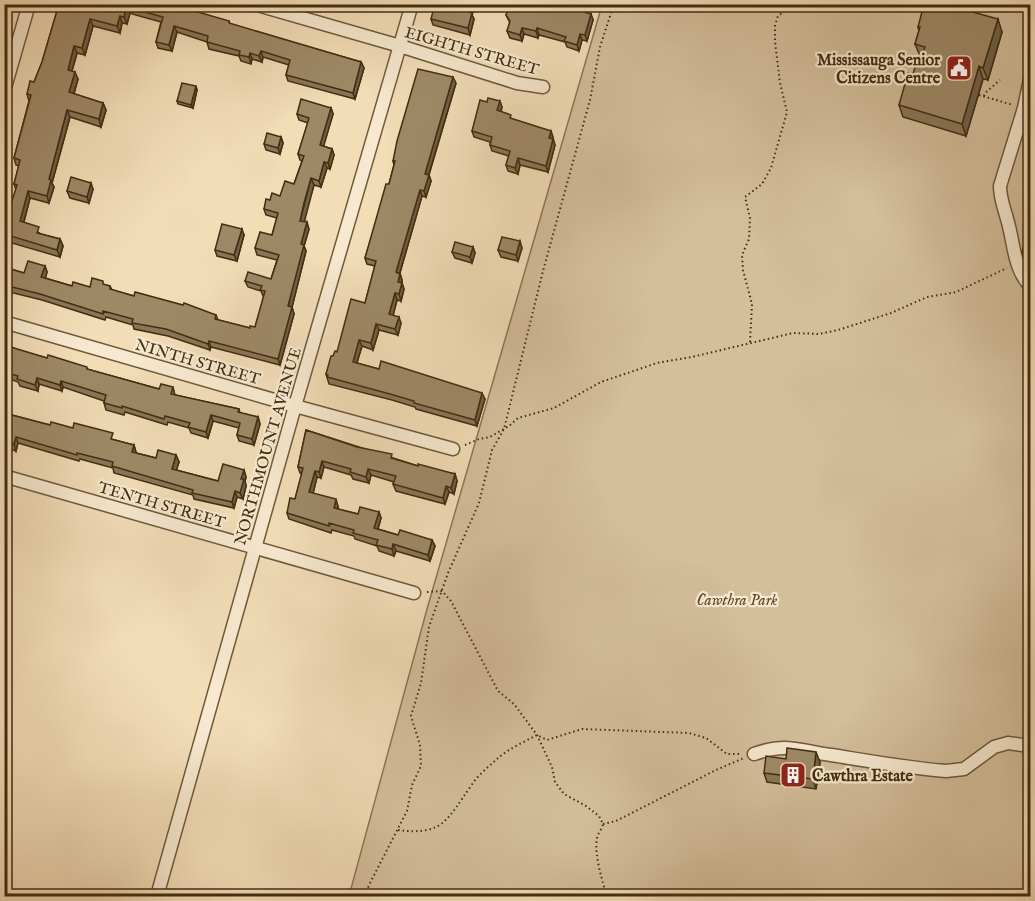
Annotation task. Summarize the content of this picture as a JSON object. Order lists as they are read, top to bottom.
{
  "streets": {
    "street": [
      "EIGHTH STREET",
      "NINTH STREET",
      "NORTHMOUNT AVENUE",
      "TENTH STREET"
    ]
  },
  "crossings": [
    ["EIGHTH STREET", "NORTHMOUNT AVENUE"],
    ["NINTH STREET", "NORTHMOUNT AVENUE"],
    ["NORTHMOUNT AVENUE", "TENTH STREET"]
  ],
  "parks": ["Cawthra Park"],
  "places": {
    "public building": ["Mississauga Senior Citizens Centre"],
    "building": ["Cawthra Estate"]
  }
}
